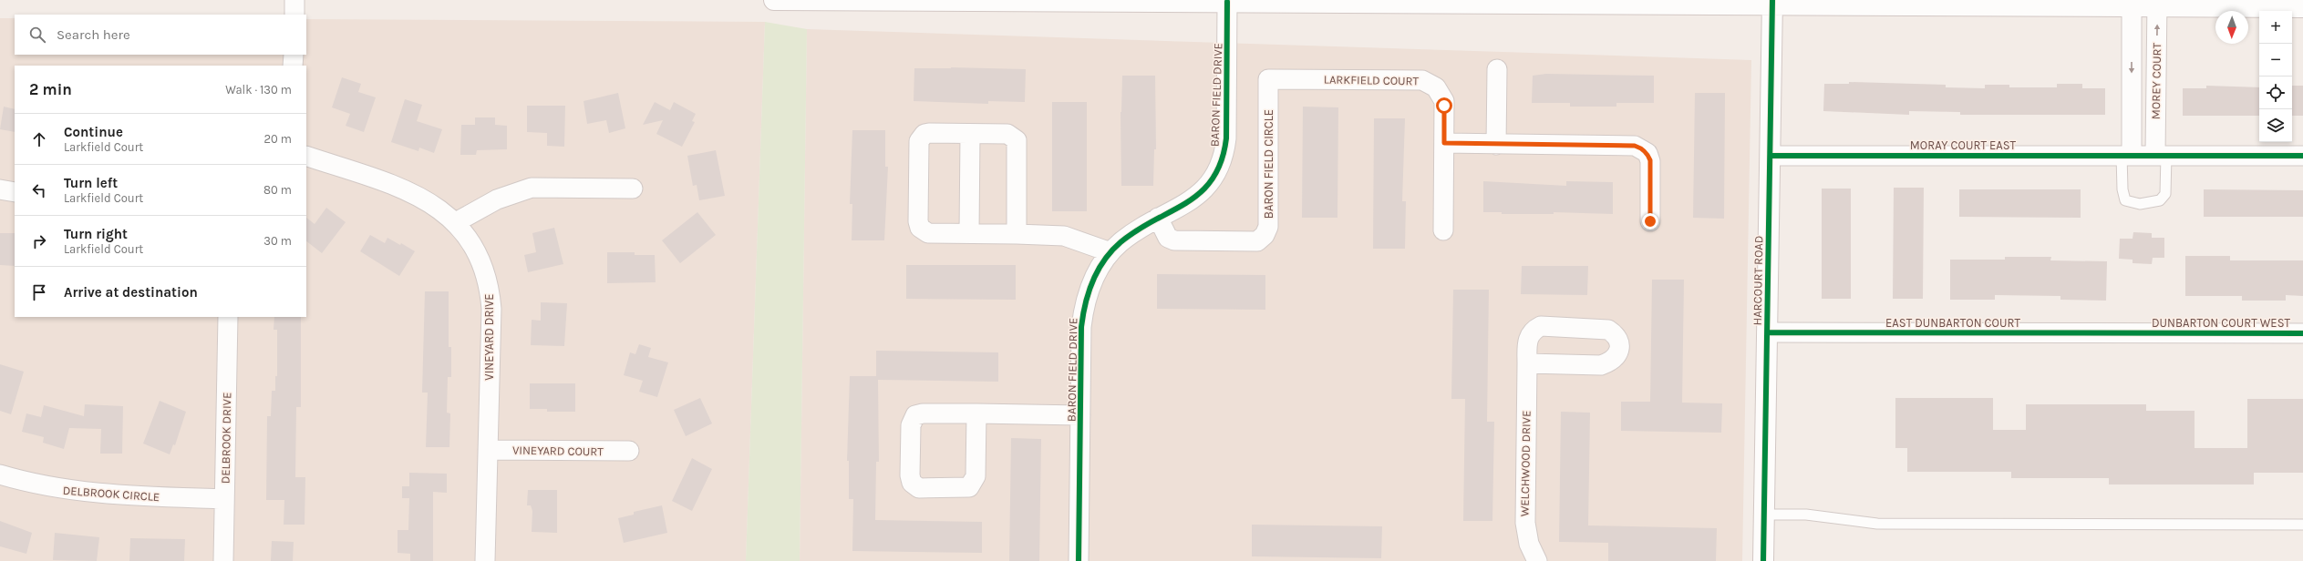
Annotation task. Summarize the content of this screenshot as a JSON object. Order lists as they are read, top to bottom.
{
  "streets": {
    "main road": ["HARCOURT ROAD"],
    "street": [
      "LARKFIELD COURT",
      "MOREY COURT",
      "BARON FIELD DRIVE",
      "MORAY COURT EAST",
      "BARON FIELD CIRCLE",
      "EAST DUNBARTON COURT",
      "DUNBARTON COURT WEST",
      "VINEYARD DRIVE",
      "DELBROOK DRIVE",
      "VINEYARD COURT",
      "WELCHWOOD DRIVE",
      "DELBROOK CIRCLE"
    ]
  },
  "crossings": [
    ["LARKFIELD COURT", "BARON FIELD CIRCLE"],
    ["MOREY COURT", "MORAY COURT EAST"],
    ["BARON FIELD DRIVE", "BARON FIELD CIRCLE"],
    ["MORAY COURT EAST", "HARCOURT ROAD"],
    ["HARCOURT ROAD", "EAST DUNBARTON COURT"],
    ["EAST DUNBARTON COURT", "DUNBARTON COURT WEST"],
    ["VINEYARD DRIVE", "VINEYARD COURT"],
    ["DELBROOK DRIVE", "DELBROOK CIRCLE"]
  ],
  "north": "bottom",
  "page": {
    "map_buttons": ["+", "−"],
    "search": "Search here",
    "heading": ["2 min", "Walk · 130 m"],
    "list": [
      ["Continue", "Larkfield Court", "20 m"],
      ["Turn left", "Larkfield Court", "80 m"],
      ["Turn right", "Larkfield Court", "30 m"],
      "Arrive at destination"
    ]
  }
}
